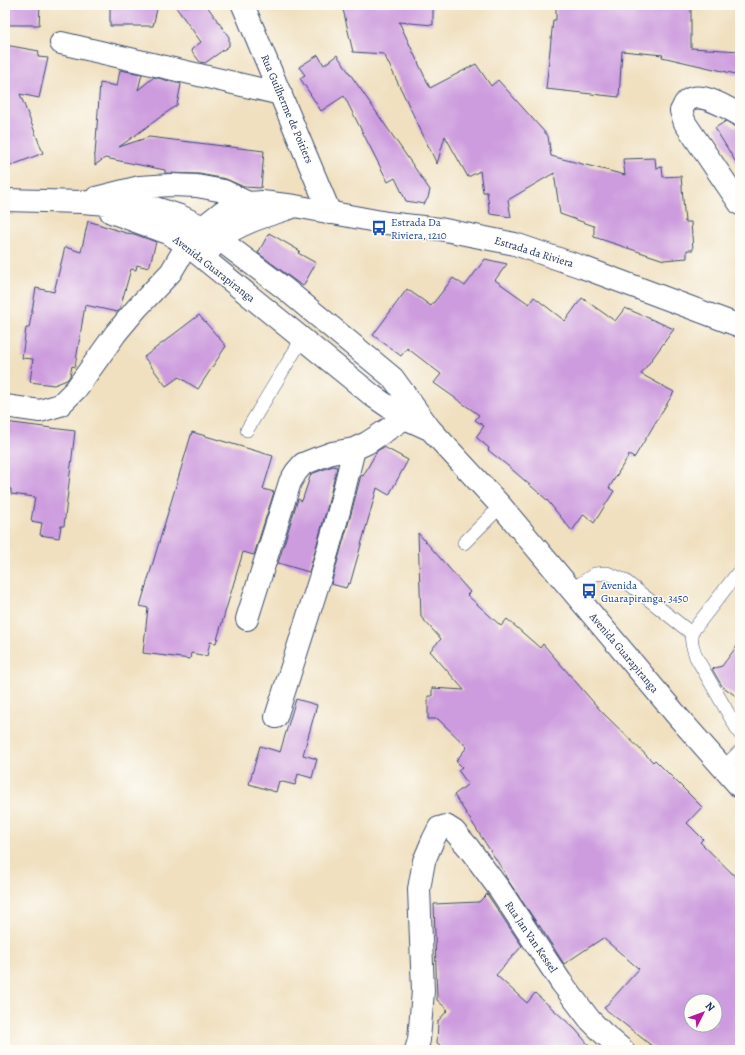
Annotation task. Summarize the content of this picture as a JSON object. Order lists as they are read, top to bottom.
{
  "streets": {
    "street": [
      "Rua Guilherme de Poitiers",
      "Estrada da Riviera",
      "Avenida Guarapiranga",
      "Rua Jan Van Kessel"
    ]
  },
  "crossings": [
    ["Rua Guilherme de Poitiers", "Estrada da Riviera"],
    ["Estrada da Riviera", "Avenida Guarapiranga"]
  ],
  "places": {
    "bus stop": ["Estrada Da Riviera, 1210", "Avenida Guarapiranga, 3450"]
  },
  "north": "top right"
}
